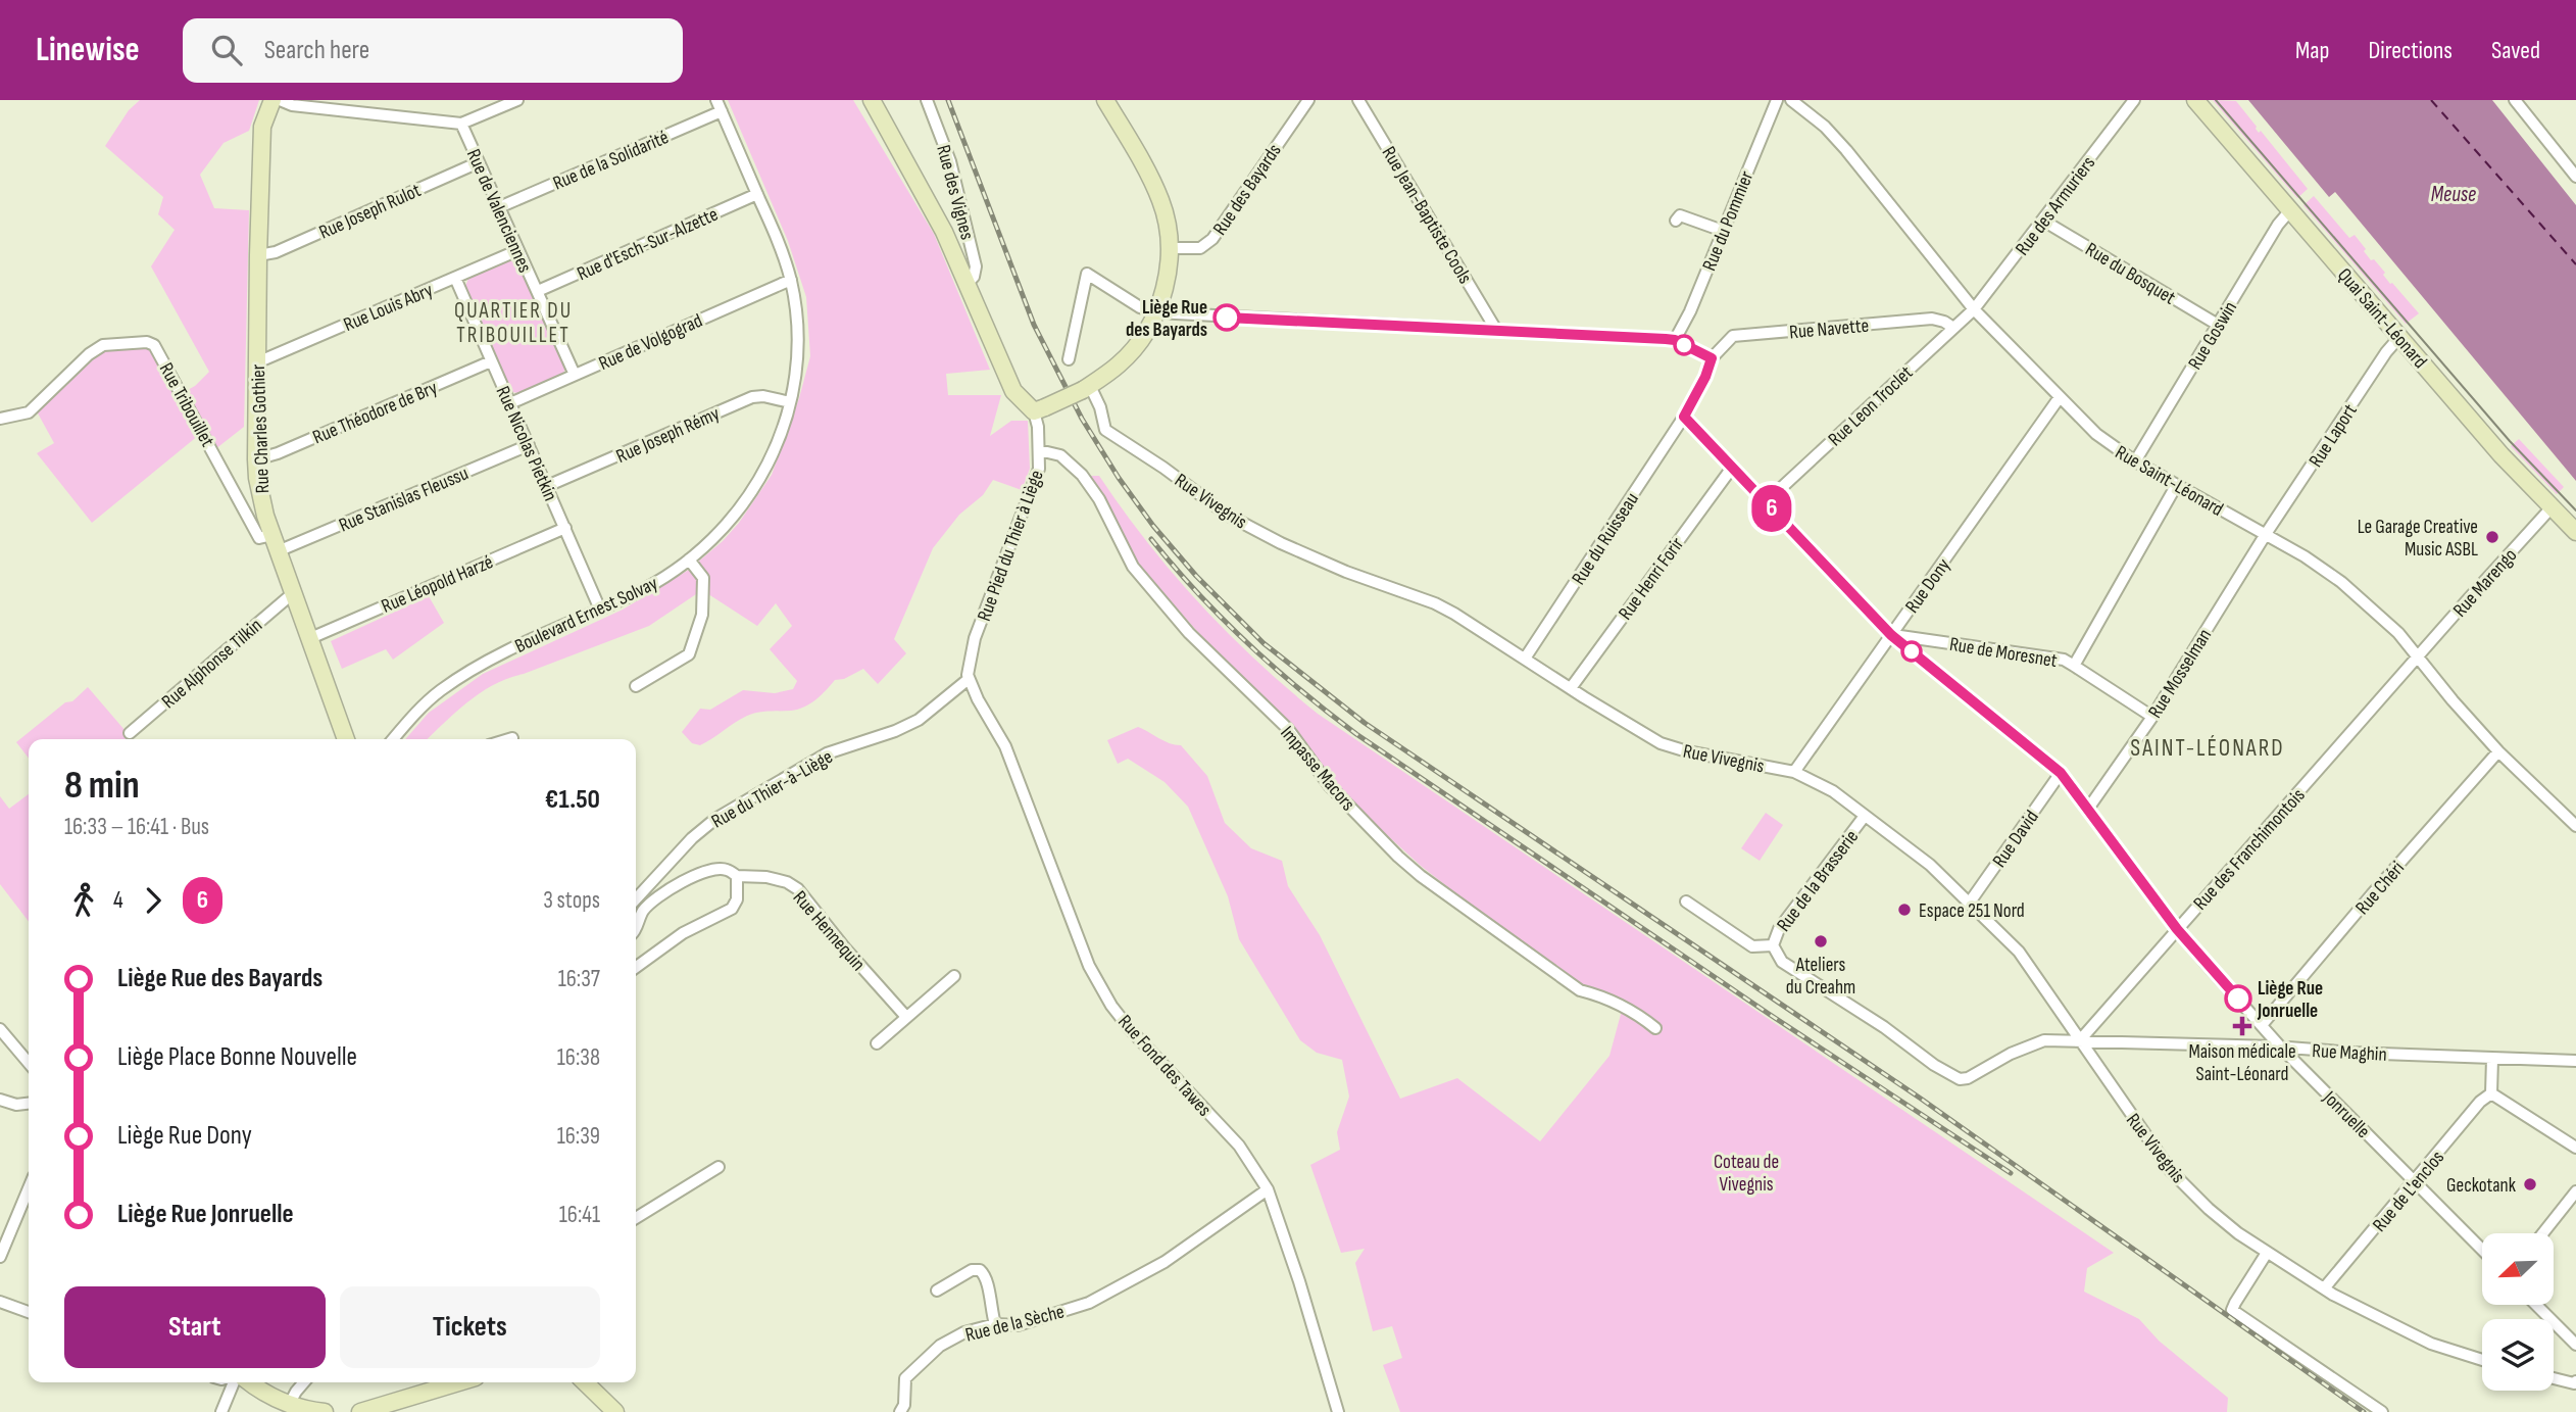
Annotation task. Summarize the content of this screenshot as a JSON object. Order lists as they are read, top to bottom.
{
  "streets": {
    "street": [
      "Rue de la Solidarité",
      "Rue des Bayards",
      "Rue des Vignes",
      "Rue des Armuriers",
      "Rue Joseph Rulot",
      "Rue de Valenciennes",
      "Rue Jean-Baptiste Cools",
      "Rue du Pommier",
      "Rue d'Esch-Sur-Alzette",
      "Rue du Bosquet",
      "Rue Louis Abry",
      "Quai Saint-Léonard",
      "Rue Navette",
      "Rue Goswin",
      "Rue de Volgograd",
      "Rue Tribouillet",
      "Rue Leon Troclet",
      "Rue Théodore de Bry",
      "Rue Charles Gothier",
      "Rue Joseph Rémy",
      "Rue Laport",
      "Rue Nicolas Pietkin",
      "Rue Saint-Léonard",
      "Rue Stanislas Fleussu",
      "Rue Vivegnis",
      "Rue du Ruisseau",
      "Rue Pied du Thier à Liège",
      "Rue Henri Forir",
      "Rue Marengo",
      "Rue Léopold Harzé",
      "Rue Dony",
      "Boulevard Ernest Solvay",
      "Rue de Moresnet",
      "Rue Alphonse Tilkin",
      "Rue Mosselman",
      "Impasse Macors",
      "Rue du Thier-à-Liège",
      "Rue David",
      "Rue des Franchimontois",
      "Rue de la Brasserie",
      "Rue Chéri",
      "Rue Hennequin",
      "Rue Maghin",
      "Rue Fond des Tawes",
      "Jonruelle",
      "Rue de L'enclos",
      "Rue de la Sèche"
    ]
  },
  "crossings": [
    ["Rue de la Solidarité", "Rue de Valenciennes"],
    ["Rue de la Solidarité", "Boulevard Ernest Solvay"],
    ["Rue des Armuriers", "Rue du Bosquet"],
    ["Rue des Armuriers", "Rue Leon Troclet"],
    ["Rue des Armuriers", "Rue Saint-Léonard"],
    ["Rue Joseph Rulot", "Rue de Valenciennes"],
    ["Rue Joseph Rulot", "Rue Charles Gothier"],
    ["Rue de Valenciennes", "Rue d'Esch-Sur-Alzette"],
    ["Rue de Valenciennes", "Rue Louis Abry"],
    ["Rue de Valenciennes", "Rue de Volgograd"],
    ["Rue du Pommier", "Rue Navette"],
    ["Rue d'Esch-Sur-Alzette", "Boulevard Ernest Solvay"],
    ["Rue du Bosquet", "Rue Goswin"],
    ["Rue Louis Abry", "Rue Charles Gothier"],
    ["Rue Louis Abry", "Rue Nicolas Pietkin"],
    ["Quai Saint-Léonard", "Rue Goswin"],
    ["Quai Saint-Léonard", "Rue Laport"],
    ["Quai Saint-Léonard", "Rue Marengo"],
    ["Rue Navette", "Rue Leon Troclet"],
    ["Rue Goswin", "Rue Saint-Léonard"],
    ["Rue de Volgograd", "Rue Nicolas Pietkin"],
    ["Rue de Volgograd", "Boulevard Ernest Solvay"],
    ["Rue Tribouillet", "Rue Charles Gothier"],
    ["Rue Tribouillet", "Rue Stanislas Fleussu"],
    ["Rue Leon Troclet", "Rue Saint-Léonard"],
    ["Rue Théodore de Bry", "Rue Charles Gothier"],
    ["Rue Théodore de Bry", "Rue Nicolas Pietkin"],
    ["Rue Charles Gothier", "Rue Stanislas Fleussu"],
    ["Rue Charles Gothier", "Rue Léopold Harzé"],
    ["Rue Charles Gothier", "Rue Alphonse Tilkin"],
    ["Rue Joseph Rémy", "Rue Nicolas Pietkin"],
    ["Rue Joseph Rémy", "Boulevard Ernest Solvay"],
    ["Rue Laport", "Rue Saint-Léonard"],
    ["Rue Laport", "Rue Mosselman"],
    ["Rue Nicolas Pietkin", "Rue Stanislas Fleussu"],
    ["Rue Nicolas Pietkin", "Rue Léopold Harzé"],
    ["Rue Nicolas Pietkin", "Boulevard Ernest Solvay"],
    ["Rue Saint-Léonard", "Rue Marengo"],
    ["Rue Saint-Léonard", "Rue Dony"],
    ["Rue Saint-Léonard", "Rue Mosselman"],
    ["Rue Saint-Léonard", "Rue des Franchimontois"],
    ["Rue Saint-Léonard", "Rue Chéri"],
    ["Rue Vivegnis", "Rue du Ruisseau"],
    ["Rue Vivegnis", "Rue Henri Forir"],
    ["Rue Vivegnis", "Rue Dony"],
    ["Rue Vivegnis", "Rue David"],
    ["Rue Vivegnis", "Rue des Franchimontois"],
    ["Rue Vivegnis", "Rue de la Brasserie"],
    ["Rue Vivegnis", "Rue Maghin"],
    ["Rue Vivegnis", "Rue de L'enclos"],
    ["Rue Pied du Thier à Liège", "Impasse Macors"],
    ["Rue Pied du Thier à Liège", "Rue du Thier-à-Liège"],
    ["Rue Pied du Thier à Liège", "Rue Fond des Tawes"],
    ["Rue Marengo", "Rue des Franchimontois"],
    ["Rue Dony", "Rue de Moresnet"],
    ["Rue Dony", "Jonruelle"],
    ["Rue de Moresnet", "Rue Mosselman"],
    ["Rue de Moresnet", "Jonruelle"],
    ["Rue Mosselman", "Jonruelle"],
    ["Rue du Thier-à-Liège", "Rue Fond des Tawes"],
    ["Rue David", "Jonruelle"],
    ["Rue des Franchimontois", "Rue Maghin"],
    ["Rue des Franchimontois", "Jonruelle"],
    ["Rue de la Brasserie", "Rue Maghin"],
    ["Rue Chéri", "Jonruelle"],
    ["Rue Maghin", "Jonruelle"],
    ["Rue Fond des Tawes", "Rue de la Sèche"],
    ["Jonruelle", "Rue de L'enclos"]
  ],
  "districts": ["QUARTIER DU TRIBOUILLET", "SAINT-LÉONARD"],
  "water": ["Meuse"],
  "parks": ["Coteau de Vivegnis"],
  "places": {
    "other": [
      "Liège Rue des Bayards",
      "Le Garage Creative Music ASBL",
      "Espace 251 Nord",
      "Ateliers du Creahm",
      "Liège Rue Jonruelle",
      "Geckotank"
    ],
    "health": ["Maison médicale Saint-Léonard"]
  },
  "lines": ["bus line 6"],
  "north": "bottom left",
  "page": {
    "header": "Linewise",
    "search": "Search here",
    "nav": ["Map", "Directions", "Saved"],
    "on_map": "6",
    "heading": ["8 min", "16:33 – 16:41 · Bus", "€1.50"],
    "legs": ["4", "6", "3 stops"],
    "list": [
      {
        "name": "Liège Rue des Bayards",
        "value": "16:37"
      },
      {
        "name": "Liège Place Bonne Nouvelle",
        "value": "16:38"
      },
      {
        "name": "Liège Rue Dony",
        "value": "16:39"
      },
      {
        "name": "Liège Rue Jonruelle",
        "value": "16:41"
      }
    ],
    "buttons": ["Start", "Tickets"]
  }
}
